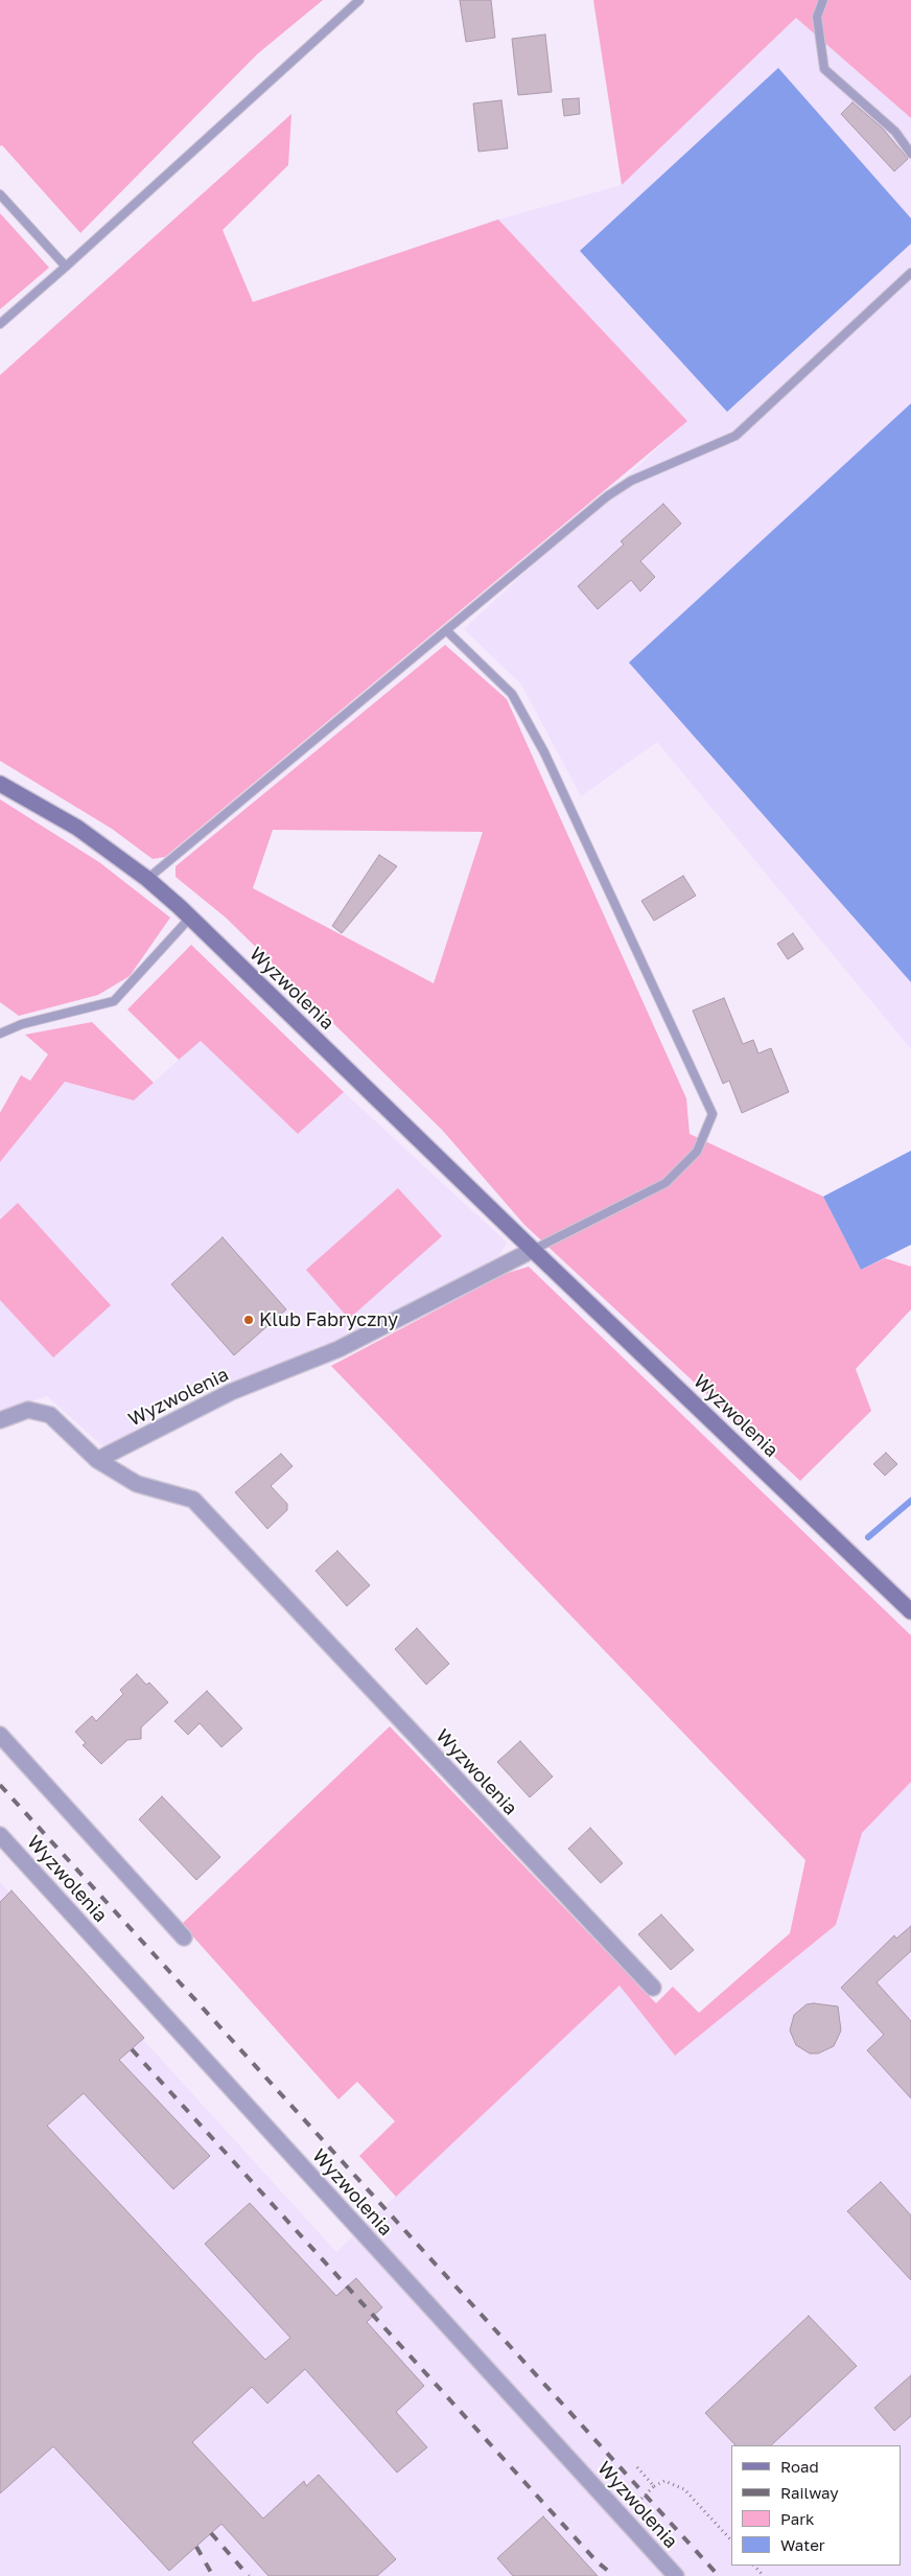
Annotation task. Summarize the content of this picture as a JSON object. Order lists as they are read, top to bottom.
{
  "streets": {
    "street": ["Wyzwolenia"]
  },
  "places": ["Klub Fabryczny"],
  "legend": [
    "Road",
    "Railway",
    "Park",
    "Water"
  ]
}
